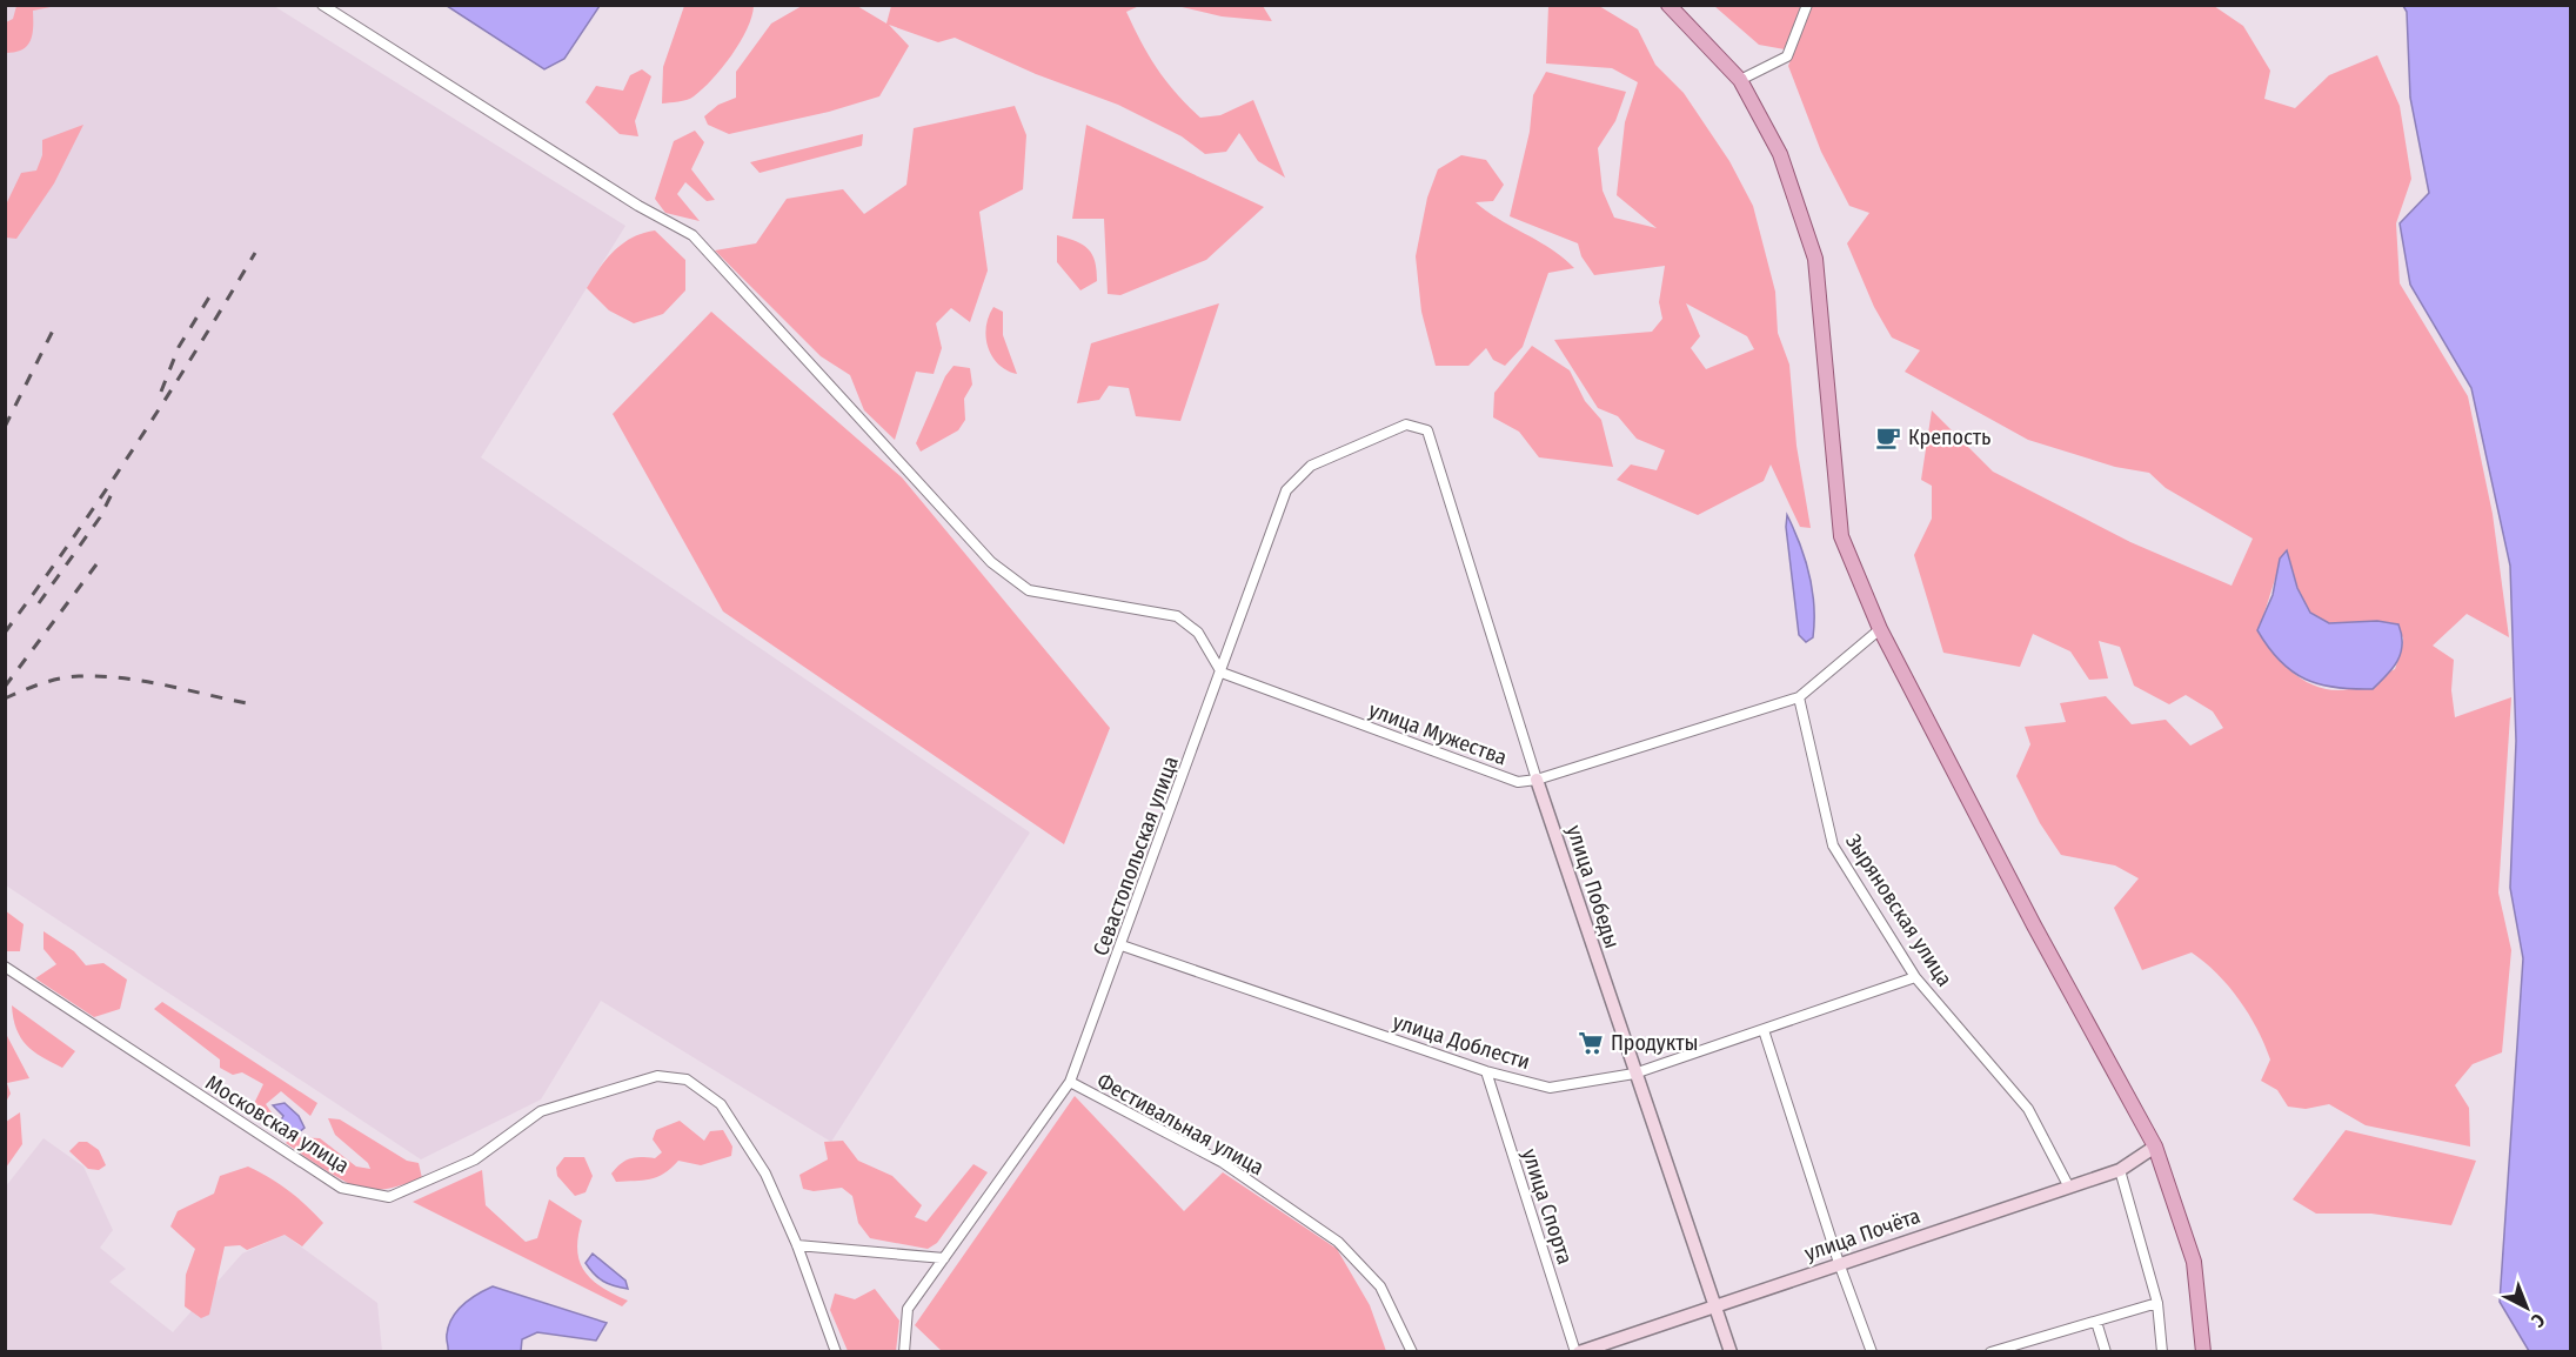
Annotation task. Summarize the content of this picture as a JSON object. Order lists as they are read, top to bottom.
{
  "streets": {
    "street": [
      "улица Мужества",
      "Севастопольская улица",
      "улица Победы",
      "Зыряновская улица",
      "улица Доблести",
      "Московская улица",
      "Фестивальная улица",
      "улица Спорта",
      "улица Почёта"
    ]
  },
  "crossings": [
    ["улица Мужества", "Севастопольская улица"],
    ["улица Мужества", "улица Победы"],
    ["улица Мужества", "Зыряновская улица"],
    ["Севастопольская улица", "улица Победы"],
    ["Севастопольская улица", "улица Доблести"],
    ["Севастопольская улица", "Фестивальная улица"],
    ["улица Победы", "улица Доблести"],
    ["улица Победы", "улица Почёта"],
    ["Зыряновская улица", "улица Доблести"],
    ["Зыряновская улица", "улица Почёта"],
    ["улица Доблести", "улица Спорта"],
    ["улица Спорта", "улица Почёта"]
  ],
  "places": {
    "cafe": ["Крепость"],
    "supermarket": ["Продукты"]
  },
  "north": "bottom right"
}
